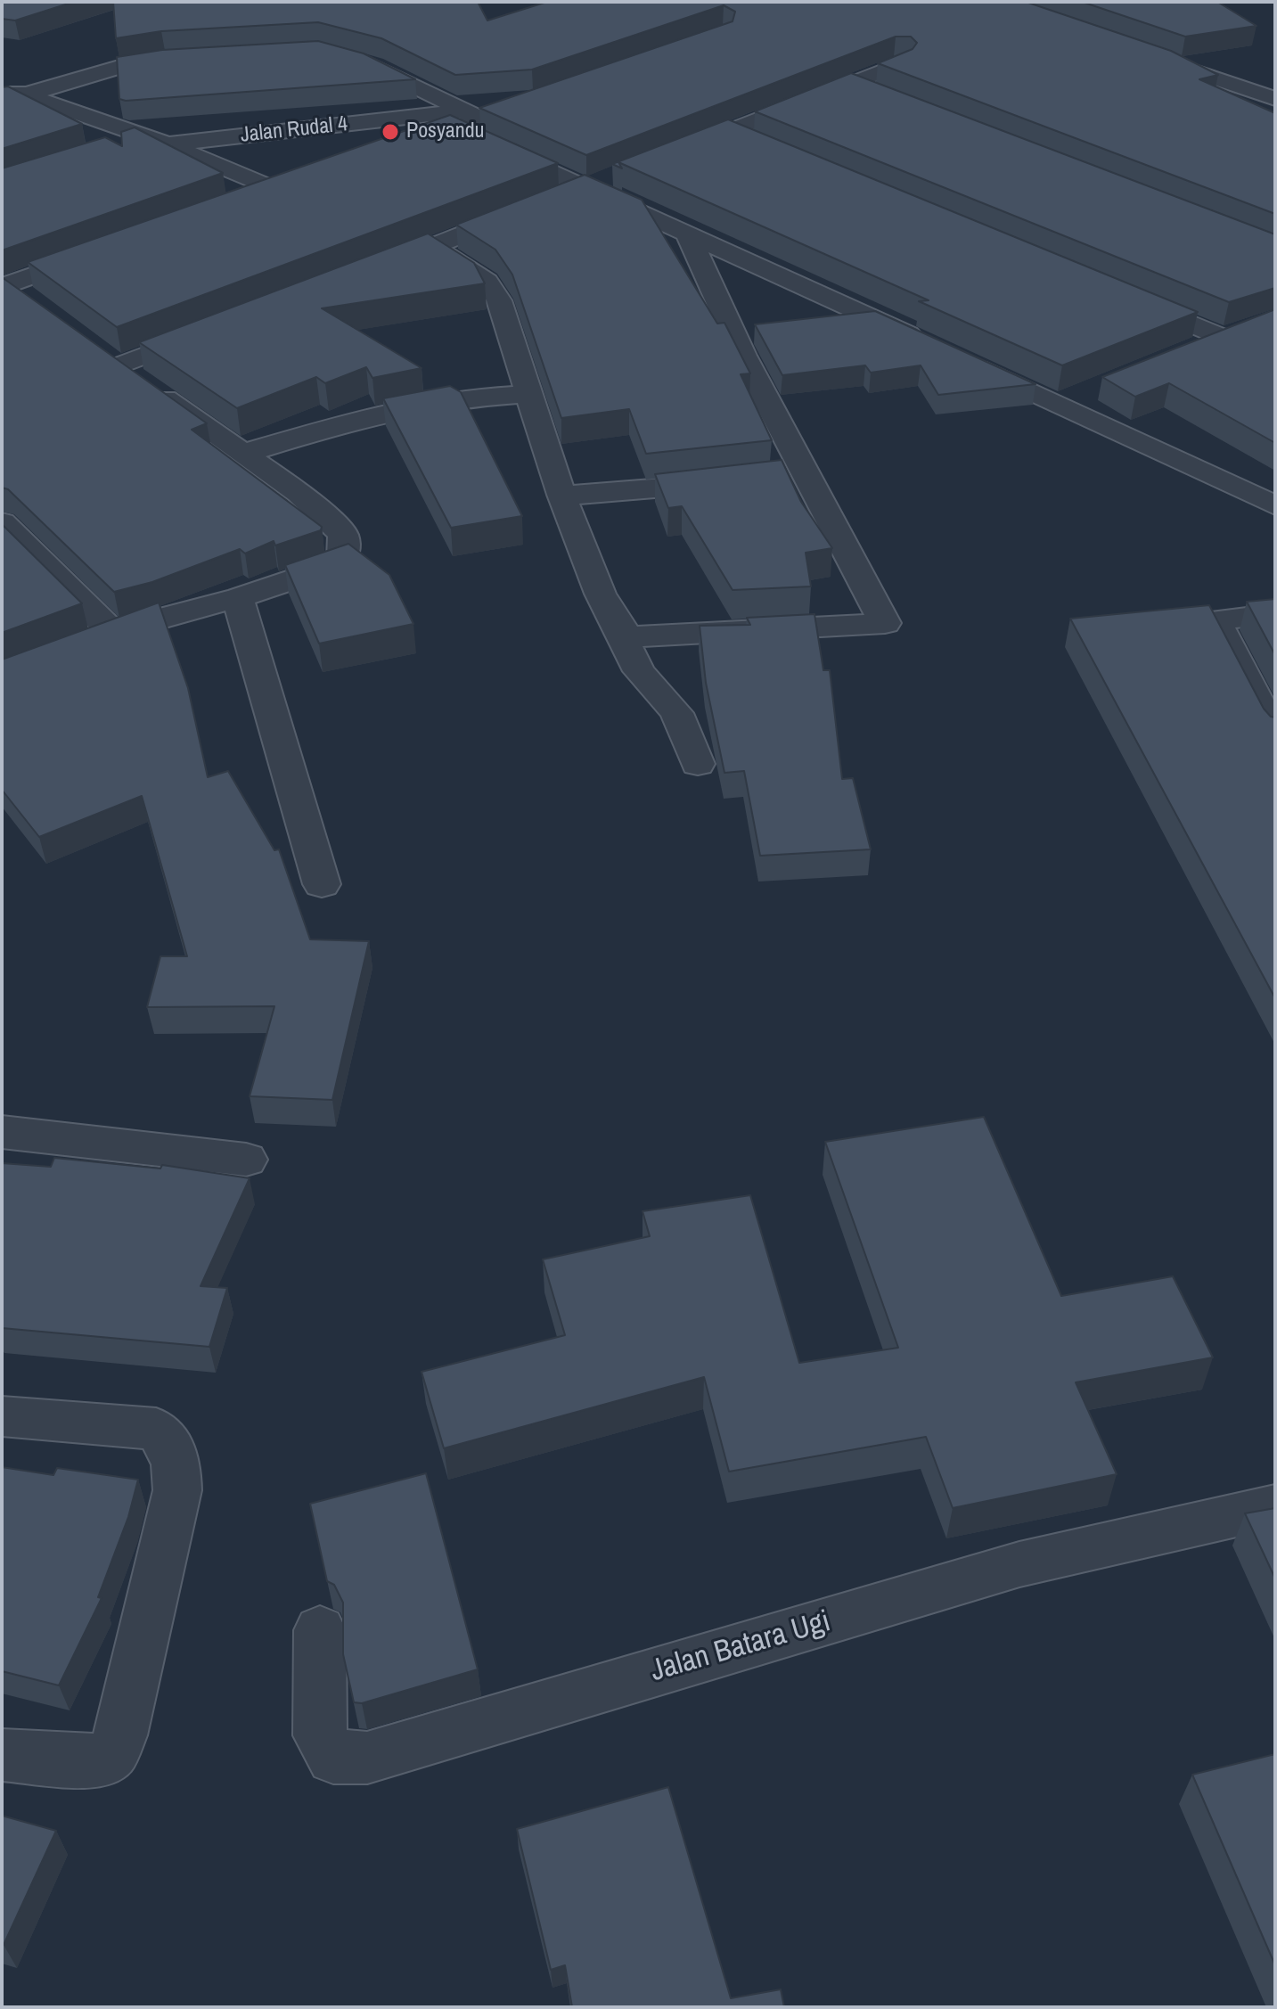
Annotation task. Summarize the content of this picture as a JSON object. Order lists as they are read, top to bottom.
{
  "streets": {
    "street": ["Jalan Rudal 4", "Jalan Batara Ugi"]
  },
  "places": ["Posyandu"]
}
